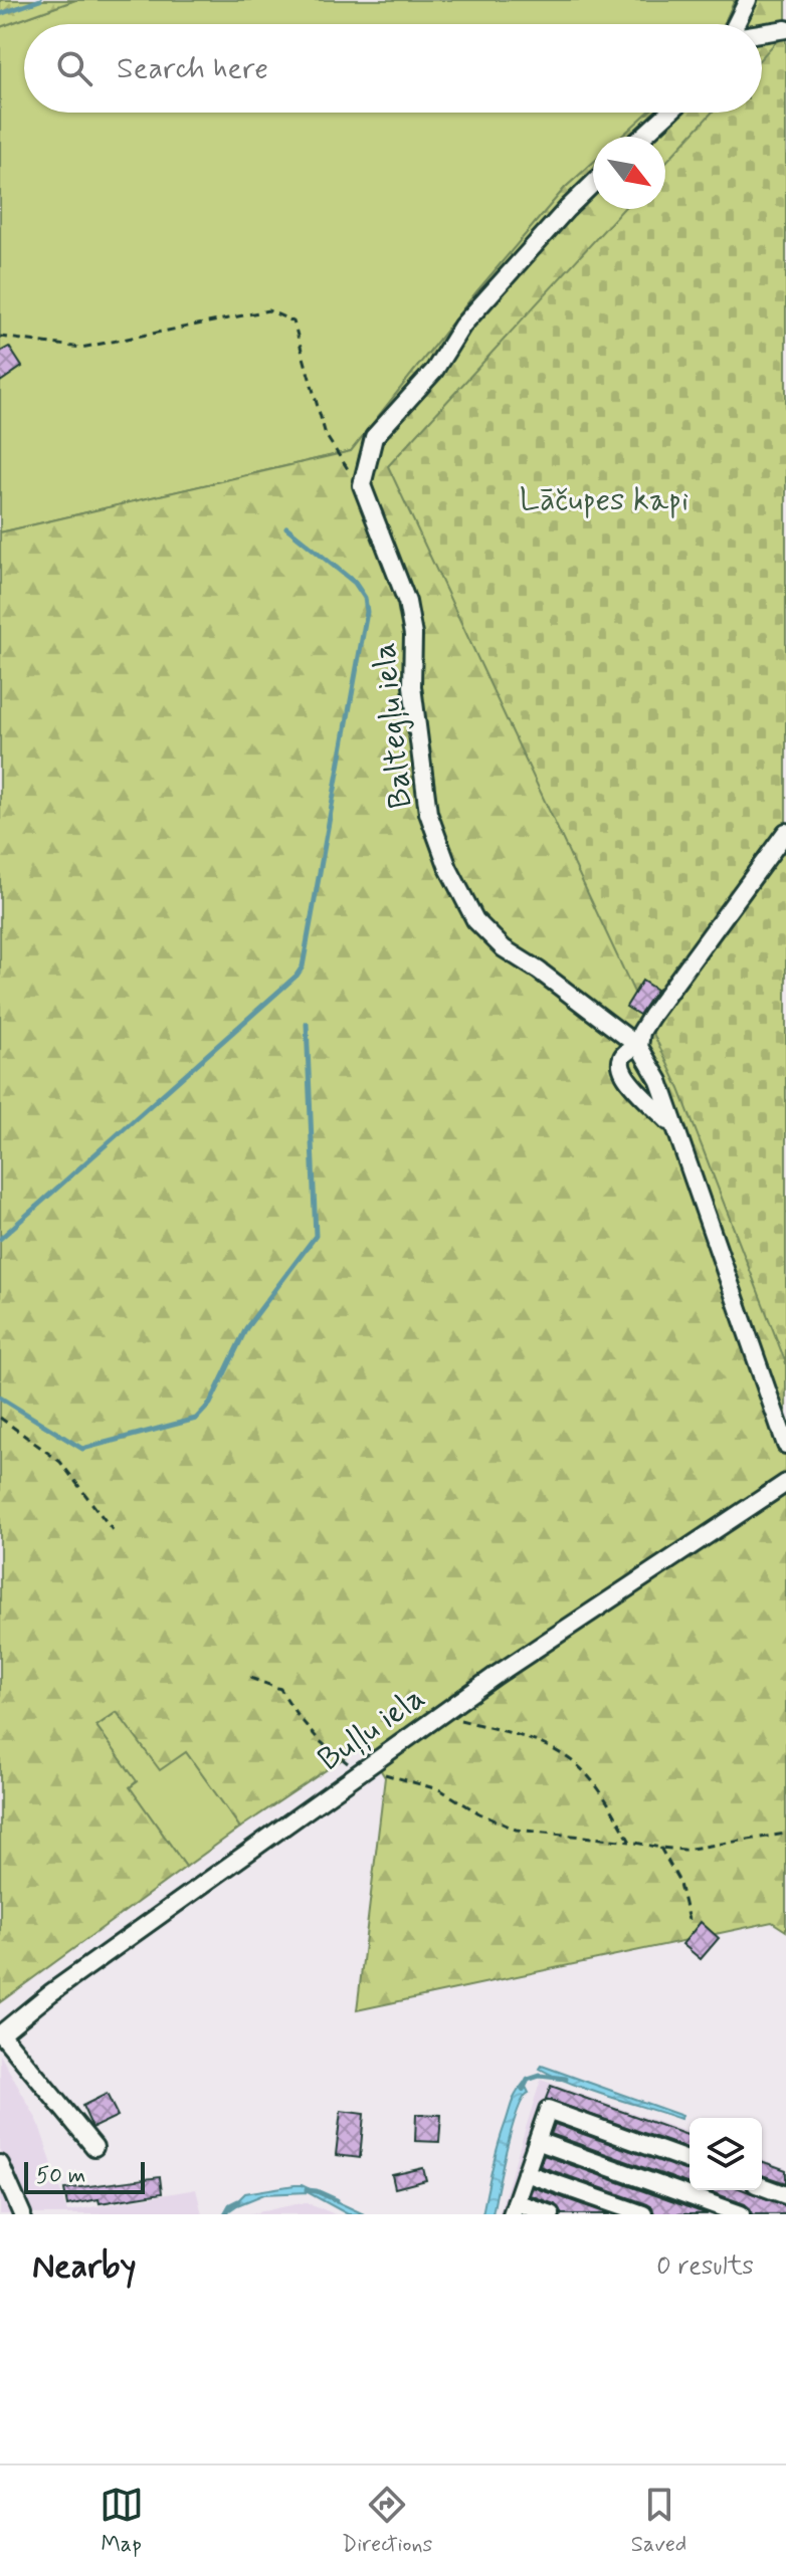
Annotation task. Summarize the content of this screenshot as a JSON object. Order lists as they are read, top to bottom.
{
  "streets": {
    "street": ["Baltegļu iela", "Buļļu iela"]
  },
  "parks": ["Lāčupes kapi"],
  "scale_bar": "50 m",
  "north": "bottom right",
  "page": {
    "search": "Search here",
    "scale": "50 m",
    "heading": ["Nearby", "0 results"],
    "nav": ["Map", "Directions", "Saved"]
  }
}
